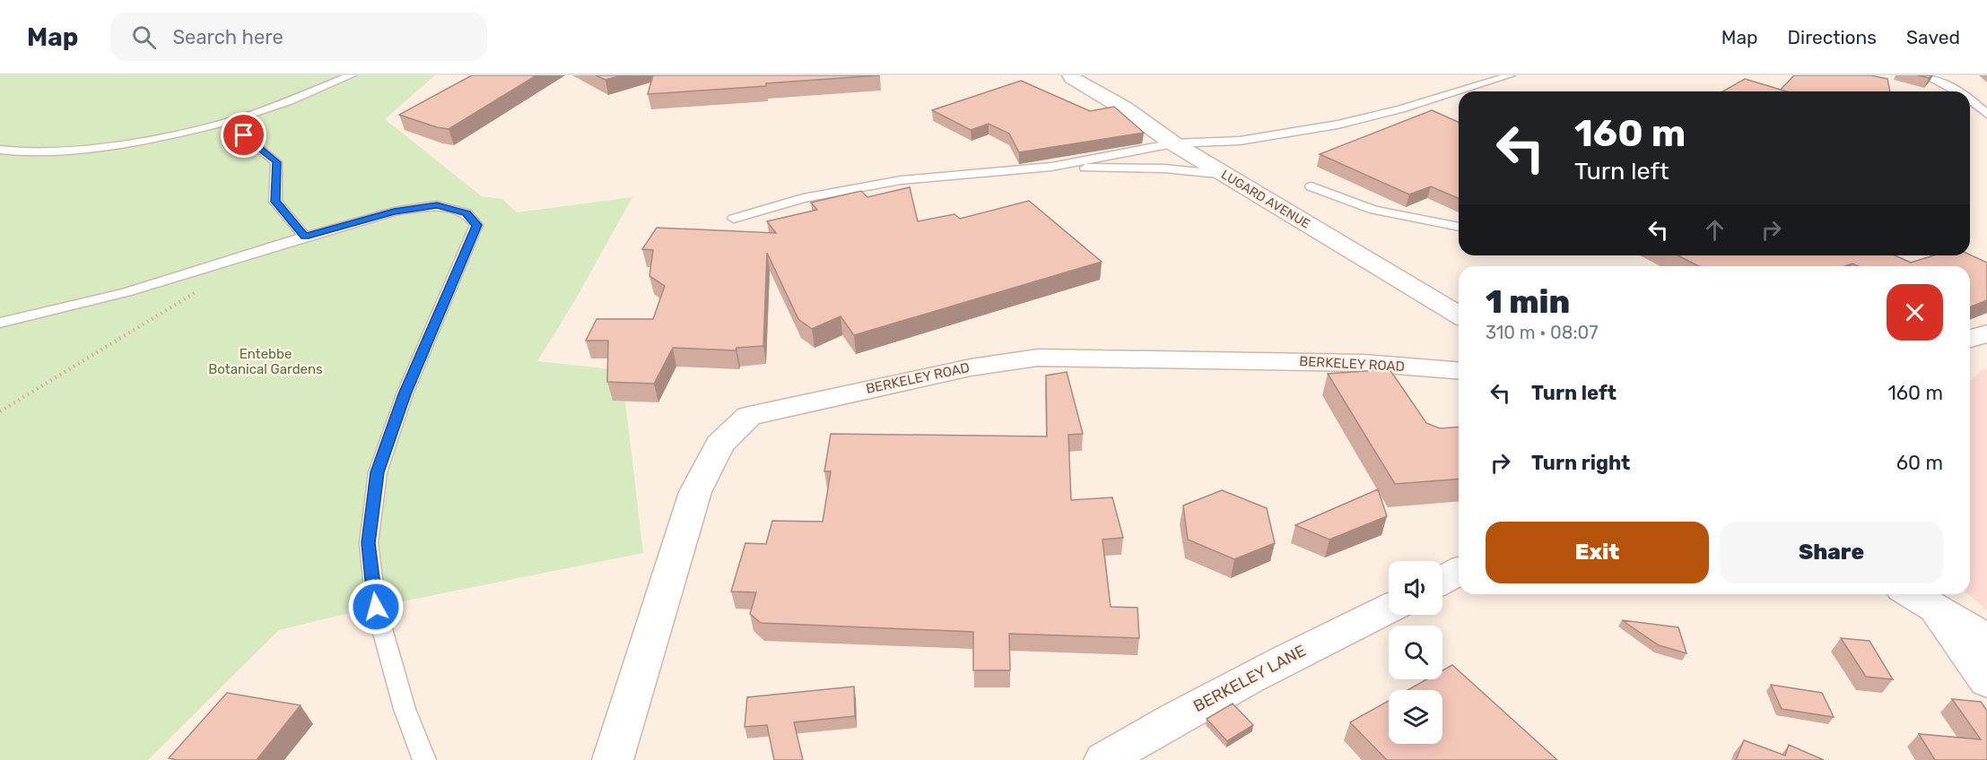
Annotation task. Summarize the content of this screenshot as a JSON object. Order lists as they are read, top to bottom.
{
  "streets": {
    "street": ["LUGARD AVENUE", "BERKELEY ROAD", "BERKELEY LANE"]
  },
  "parks": ["Entebbe Botanical Gardens"],
  "page": {
    "header": "Map",
    "search": "Search here",
    "nav": ["Map", "Directions", "Saved"],
    "turn": ["160 m", "Turn left"],
    "heading": ["1 min", "310 m · 08:07"],
    "list": [
      {
        "name": "Turn left",
        "value": "160 m"
      },
      {
        "name": "Turn right",
        "value": "60 m"
      }
    ],
    "buttons": ["Exit", "Share"]
  }
}
